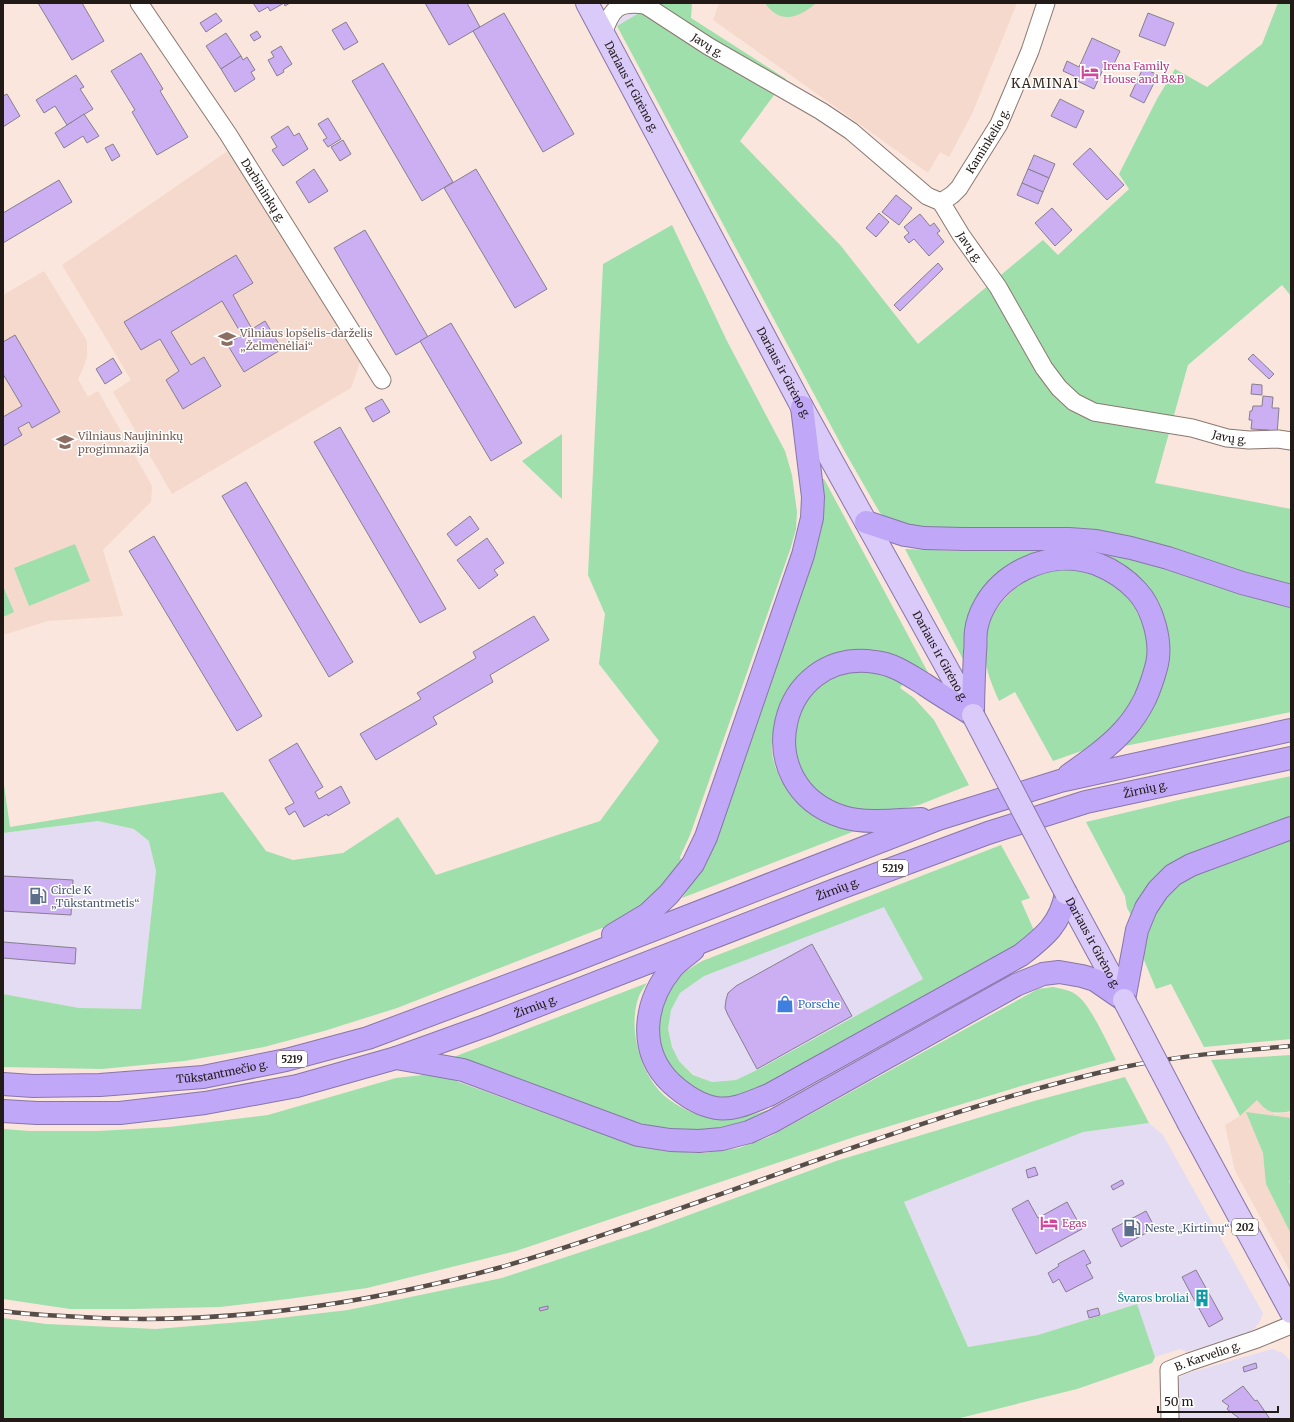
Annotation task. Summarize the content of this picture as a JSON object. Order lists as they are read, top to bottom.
{
  "streets": {
    "highway": ["Žirnių g.", "5219", "Tūkstantmečio g."],
    "main road": ["Dariaus ir Girėno g.", "202"],
    "street": [
      "Javų g.",
      "Kaminkelio g.",
      "Darbininkų g.",
      "B. Karvelio g."
    ]
  },
  "crossings": [
    ["Javų g.", "Dariaus ir Girėno g."],
    ["Javų g.", "Kaminkelio g."],
    ["Žirnių g.", "5219"],
    ["5219", "Tūkstantmečio g."]
  ],
  "districts": ["KAMINAI"],
  "places": {
    "hotel": ["Irena Family House and B&B", "Egas"],
    "school or university": ["Vilniaus lopšelis-darželis „Želmenėliai“", "Vilniaus Naujininkų progimnazija"],
    "fuel station": ["Circle K „Tūkstantmetis“", "Neste „Kirtimų“"],
    "shop": ["Porsche"],
    "building": ["Švaros broliai"]
  },
  "scale_bar": "50 m"
}
